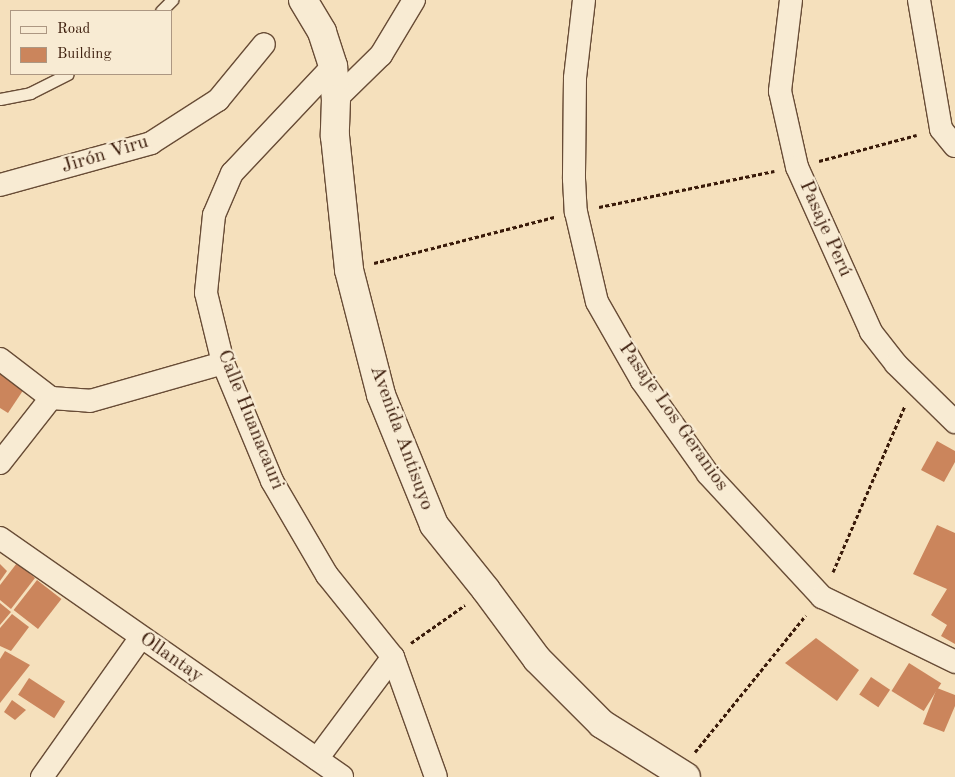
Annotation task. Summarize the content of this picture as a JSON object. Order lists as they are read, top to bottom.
{
  "streets": {
    "street": [
      "Jirón Viru",
      "Pasaje Perú",
      "Pasaje Los Geranios",
      "Calle Huanacauri",
      "Avenida Antisuyo",
      "Ollantay"
    ]
  },
  "crossings": [
    ["Calle Huanacauri", "Avenida Antisuyo"]
  ],
  "legend": ["Road", "Building"]
}
